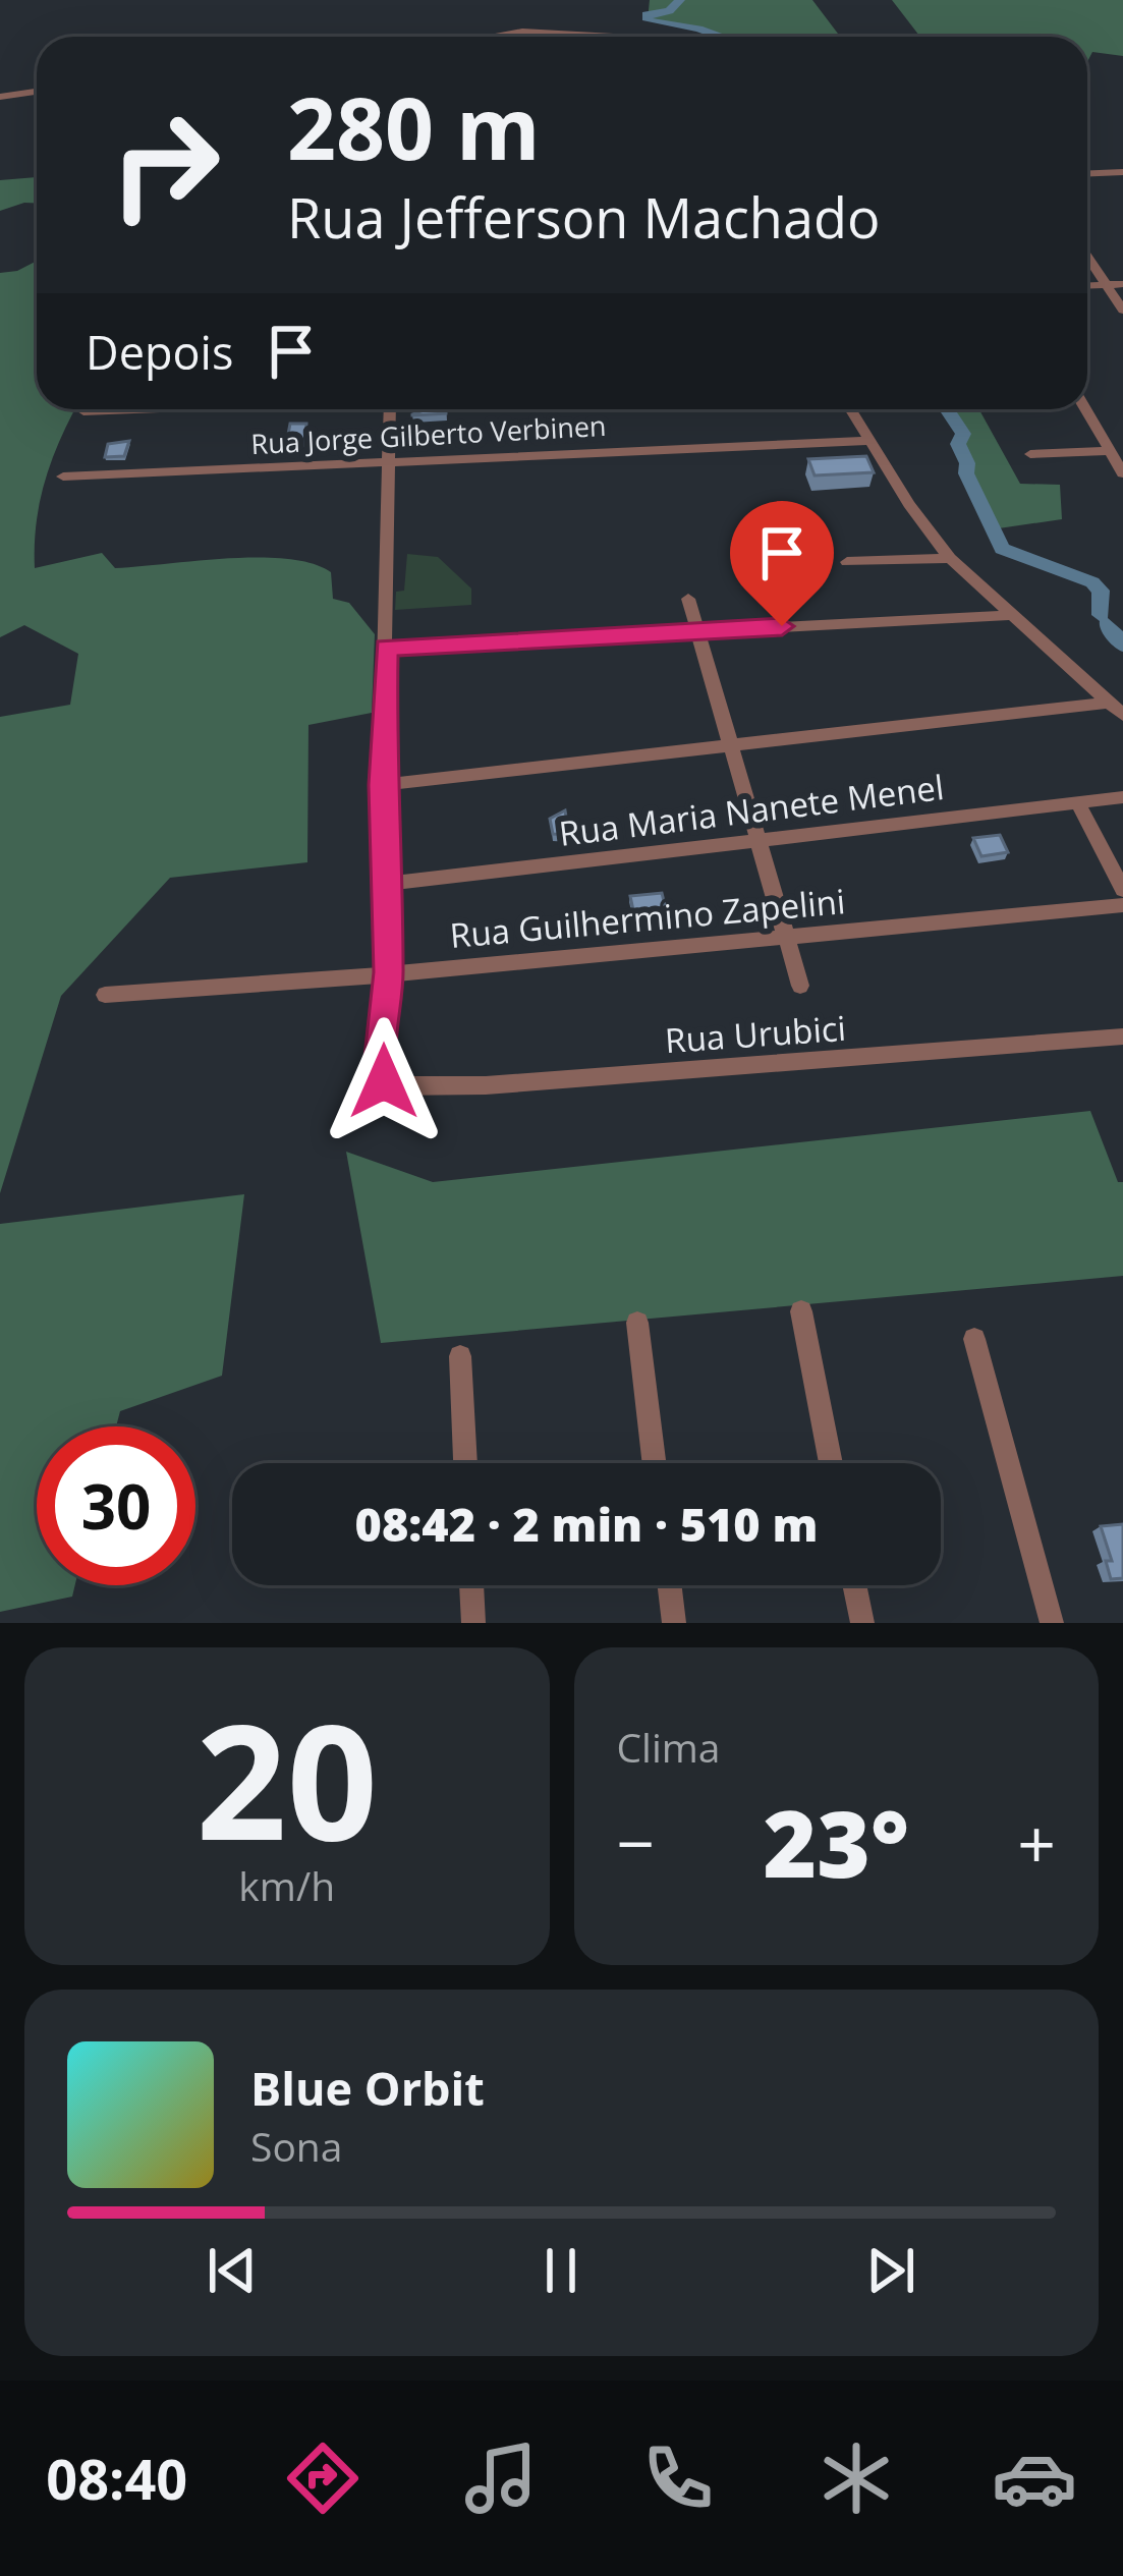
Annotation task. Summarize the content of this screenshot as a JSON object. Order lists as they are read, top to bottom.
{
  "streets": {
    "street": [
      "Rua Jorge Gilberto Verbinen",
      "Rua Maria Nanete Menel",
      "Rua Guilhermino Zapelini",
      "Rua Urubici"
    ]
  },
  "crossings": [
    ["Rua Guilhermino Zapelini", "Rua Urubici"]
  ],
  "page": {
    "turn": ["280 m", "Rua Jefferson Machado"],
    "then": "Depois",
    "limit": "30",
    "trip": "08:42 · 2 min · 510 m",
    "tile": [
      ["20", "km/h"],
      "Clima"
    ],
    "heat": ["−", "23°", "+"],
    "song": ["Blue Orbit", "Sona"],
    "tabs": "08:40"
  }
}
